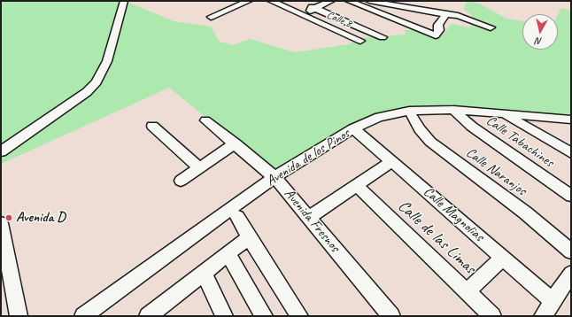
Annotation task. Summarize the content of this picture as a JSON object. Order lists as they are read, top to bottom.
{
  "streets": {
    "street": [
      "Calle 8",
      "Calle Tabachines",
      "Avenida de los Pinos",
      "Calle Naranjos",
      "Calle Magnolias",
      "Avenida Fresnos",
      "Calle de las Limas"
    ]
  },
  "crossings": [
    ["Calle Tabachines", "Avenida de los Pinos"],
    ["Avenida de los Pinos", "Calle Naranjos"],
    ["Avenida de los Pinos", "Calle Magnolias"],
    ["Avenida de los Pinos", "Avenida Fresnos"]
  ],
  "places": ["Avenida D"],
  "north": "bottom"
}
